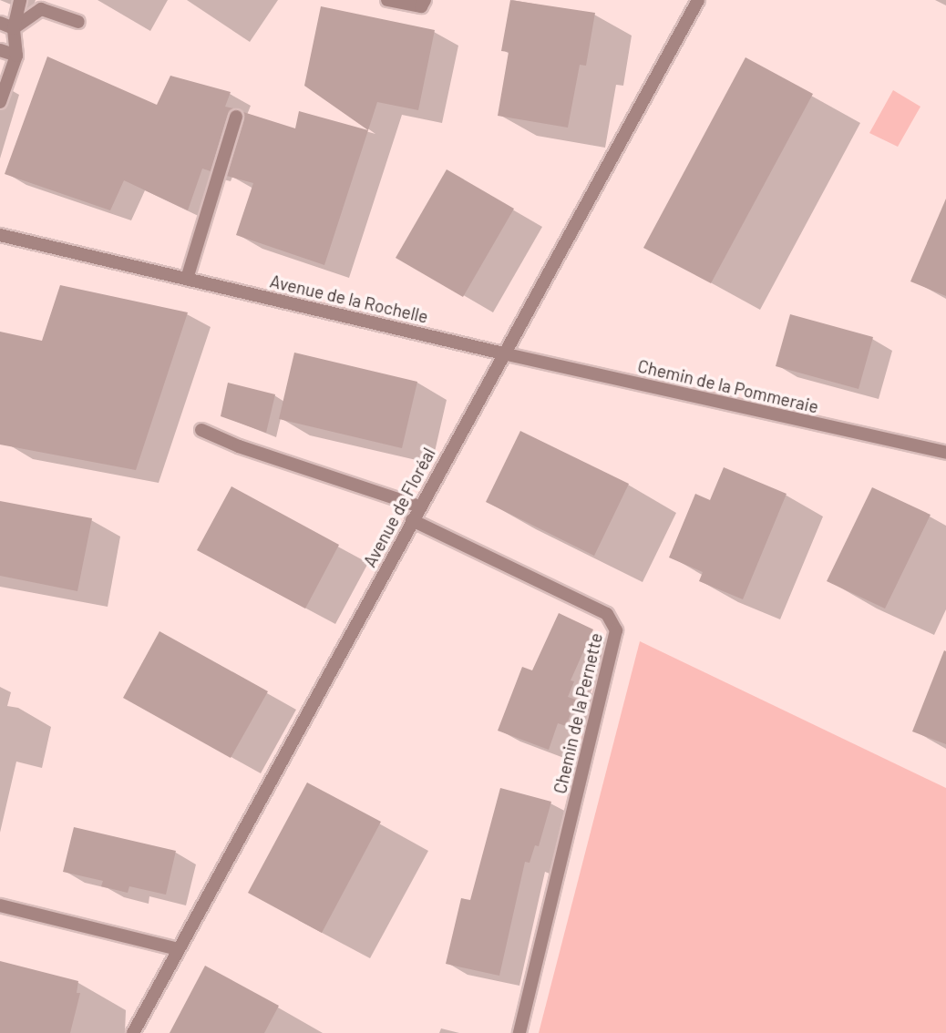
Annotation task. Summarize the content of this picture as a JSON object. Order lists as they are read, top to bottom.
{
  "streets": {
    "street": [
      "Avenue de la Rochelle",
      "Chemin de la Pommeraie",
      "Avenue de Floréal",
      "Chemin de la Pernette"
    ]
  },
  "crossings": [
    ["Avenue de la Rochelle", "Chemin de la Pommeraie"],
    ["Avenue de la Rochelle", "Avenue de Floréal"],
    ["Chemin de la Pommeraie", "Avenue de Floréal"],
    ["Avenue de Floréal", "Chemin de la Pernette"]
  ]
}
